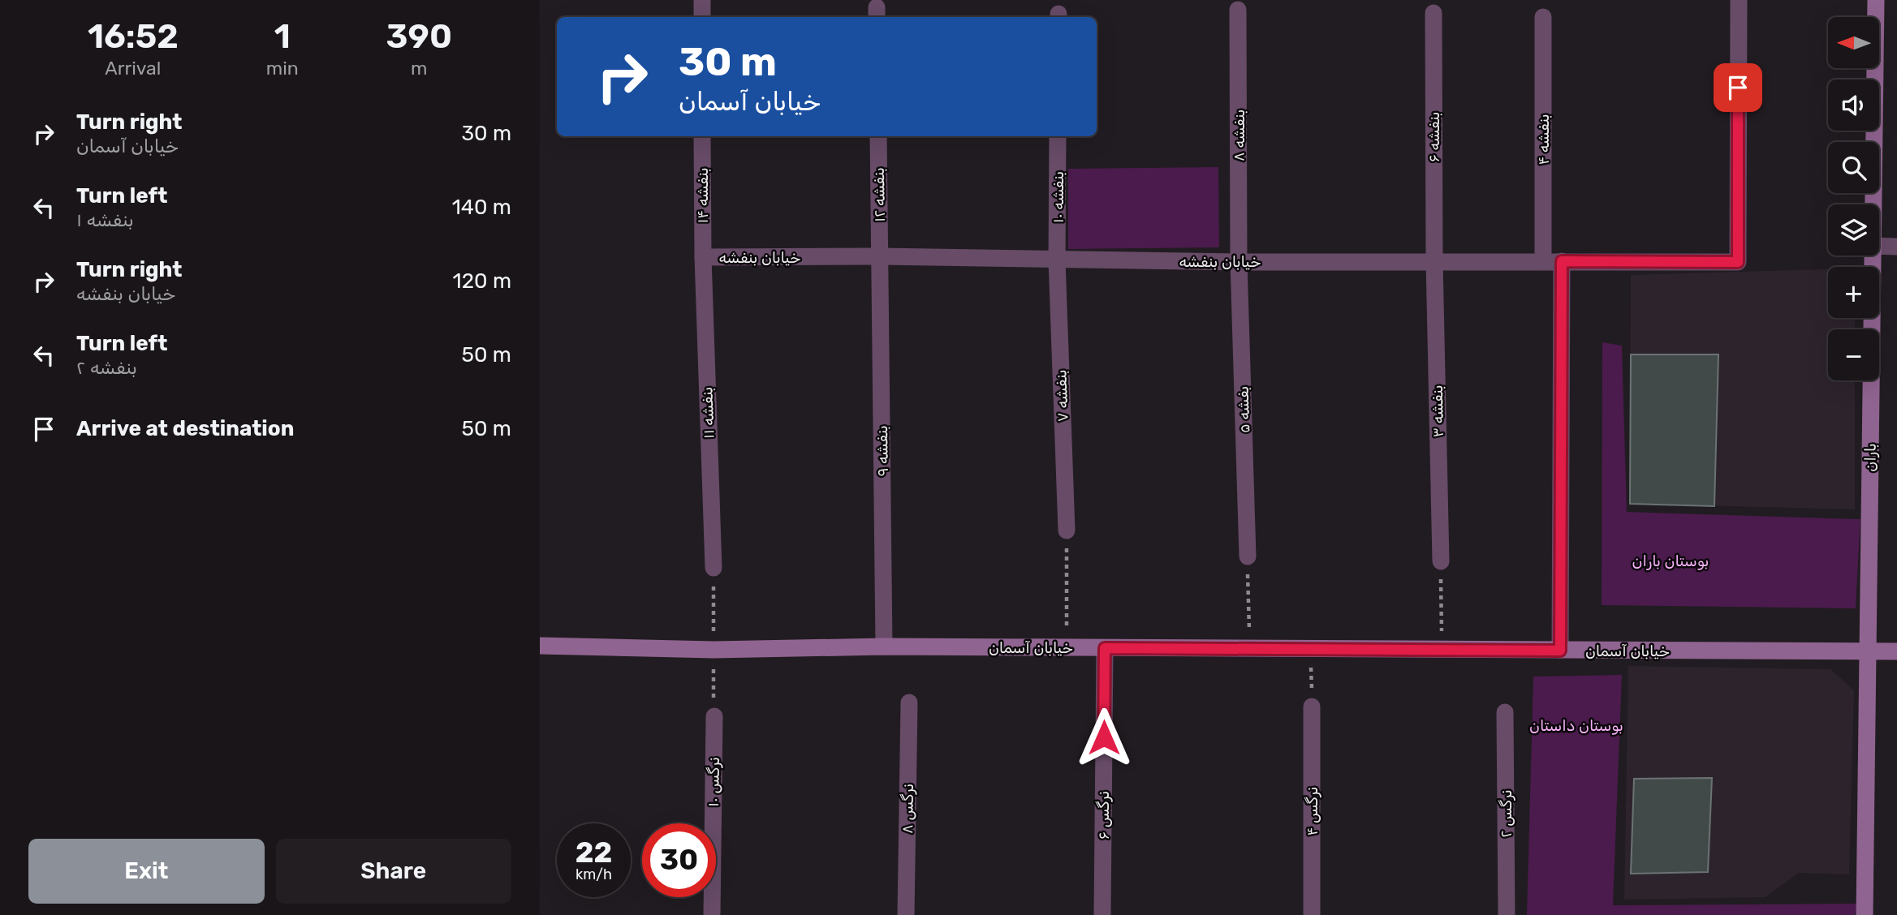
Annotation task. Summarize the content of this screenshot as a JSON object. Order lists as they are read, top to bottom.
{
  "streets": {
    "street": [
      "بنفشه ۸",
      "بنفشه ۶",
      "بنفشه ۴",
      "بنفشه ۱۲",
      "بنفشه ۱۴",
      "بنفشه ۱۰",
      "خیابان بنفشه",
      "بنفشه ۷",
      "بفشه ۵",
      "بنفشه ۳",
      "بنفشه ۱۱",
      "بنفشه ۹",
      "باران",
      "خیابان آسمان",
      "نرگس ۱۰",
      "نرگس ۸",
      "نرگس ۴",
      "نرگس ۲",
      "نرگس ۶"
    ]
  },
  "crossings": [
    ["بنفشه ۸", "خیابان بنفشه"],
    ["بنفشه ۸", "بفشه ۵"],
    ["بنفشه ۶", "خیابان بنفشه"],
    ["بنفشه ۶", "بنفشه ۳"],
    ["بنفشه ۴", "خیابان بنفشه"],
    ["بنفشه ۱۲", "خیابان بنفشه"],
    ["بنفشه ۱۲", "بنفشه ۹"],
    ["بنفشه ۱۴", "خیابان بنفشه"],
    ["بنفشه ۱۴", "بنفشه ۱۱"],
    ["بنفشه ۱۰", "خیابان بنفشه"],
    ["بنفشه ۱۰", "بنفشه ۷"],
    ["خیابان بنفشه", "بنفشه ۷"],
    ["خیابان بنفشه", "بفشه ۵"],
    ["خیابان بنفشه", "بنفشه ۳"],
    ["خیابان بنفشه", "بنفشه ۱۱"],
    ["خیابان بنفشه", "بنفشه ۹"],
    ["بنفشه ۹", "خیابان آسمان"],
    ["باران", "خیابان آسمان"],
    ["خیابان آسمان", "نرگس ۶"]
  ],
  "parks": ["بوستان باران", "بوستان داستان"],
  "north": "left",
  "page": {
    "eta": [
      "16:52",
      "Arrival",
      "1",
      "min",
      "390",
      "m"
    ],
    "map_buttons": ["+", "−"],
    "turn": ["30 m", "خیابان آسمان"],
    "list": [
      {
        "name": "Turn right",
        "note": "خیابان آسمان",
        "value": "30 m"
      },
      {
        "name": "Turn left",
        "note": "بنفشه ۱",
        "value": "140 m"
      },
      {
        "name": "Turn right",
        "note": "خیابان بنفشه",
        "value": "120 m"
      },
      {
        "name": "Turn left",
        "note": "بنفشه ۲",
        "value": "50 m"
      },
      {
        "name": "Arrive at destination",
        "value": "50 m"
      }
    ],
    "speed": "22 km/h",
    "limit": "30",
    "buttons": ["Exit", "Share"]
  }
}
